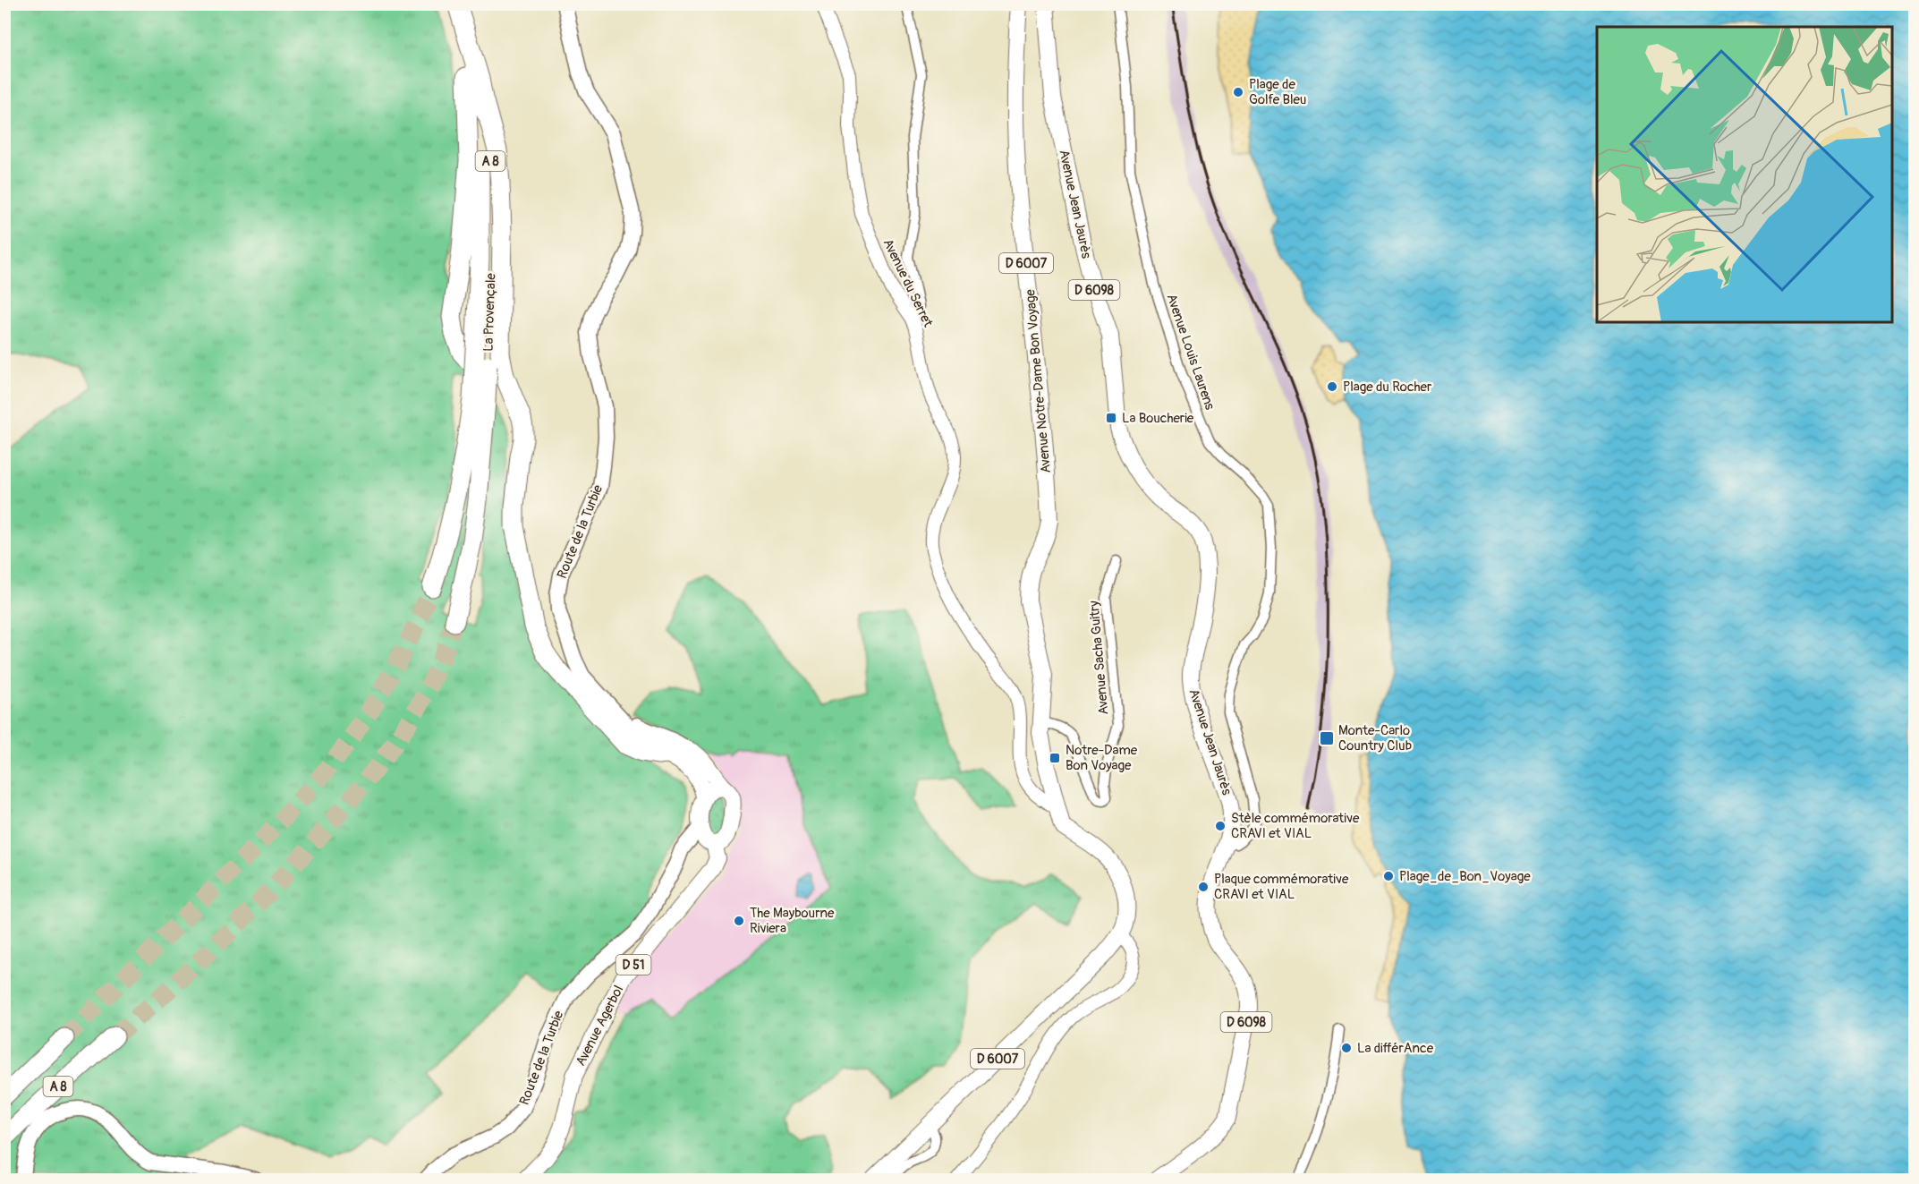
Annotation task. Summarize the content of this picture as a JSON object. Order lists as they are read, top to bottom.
{
  "streets": {
    "highway": ["A 8", "La Provençale"],
    "main road": [
      "Avenue Jean Jaurès",
      "D 6007",
      "D 6098",
      "Avenue Notre-Dame Bon Voyage",
      "Route de la Turbie",
      "D 51",
      "Avenue Agerbol"
    ],
    "street": ["Avenue du Serret", "Avenue Louis Laurens", "Avenue Sacha Guitry"]
  },
  "crossings": [
    ["Avenue Jean Jaurès", "D 6098"],
    ["Avenue Jean Jaurès", "Avenue Louis Laurens"],
    ["D 6007", "Avenue Notre-Dame Bon Voyage"],
    ["Avenue du Serret", "Avenue Notre-Dame Bon Voyage"],
    ["D 6098", "Avenue Louis Laurens"],
    ["Avenue Notre-Dame Bon Voyage", "Avenue Sacha Guitry"],
    ["Route de la Turbie", "Avenue Agerbol"]
  ],
  "places": {
    "other": [
      "Plage de Golfe Bleu",
      "Plage du Rocher",
      "Stèle commémorative CRAVI et VIAL",
      "Plage_de_Bon_Voyage",
      "Plaque commémorative CRAVI et VIAL",
      "The Maybourne Riviera",
      "La différAnce"
    ],
    "transit": ["La Boucherie", "Monte-Carlo Country Club", "Notre-Dame Bon Voyage"]
  }
}
